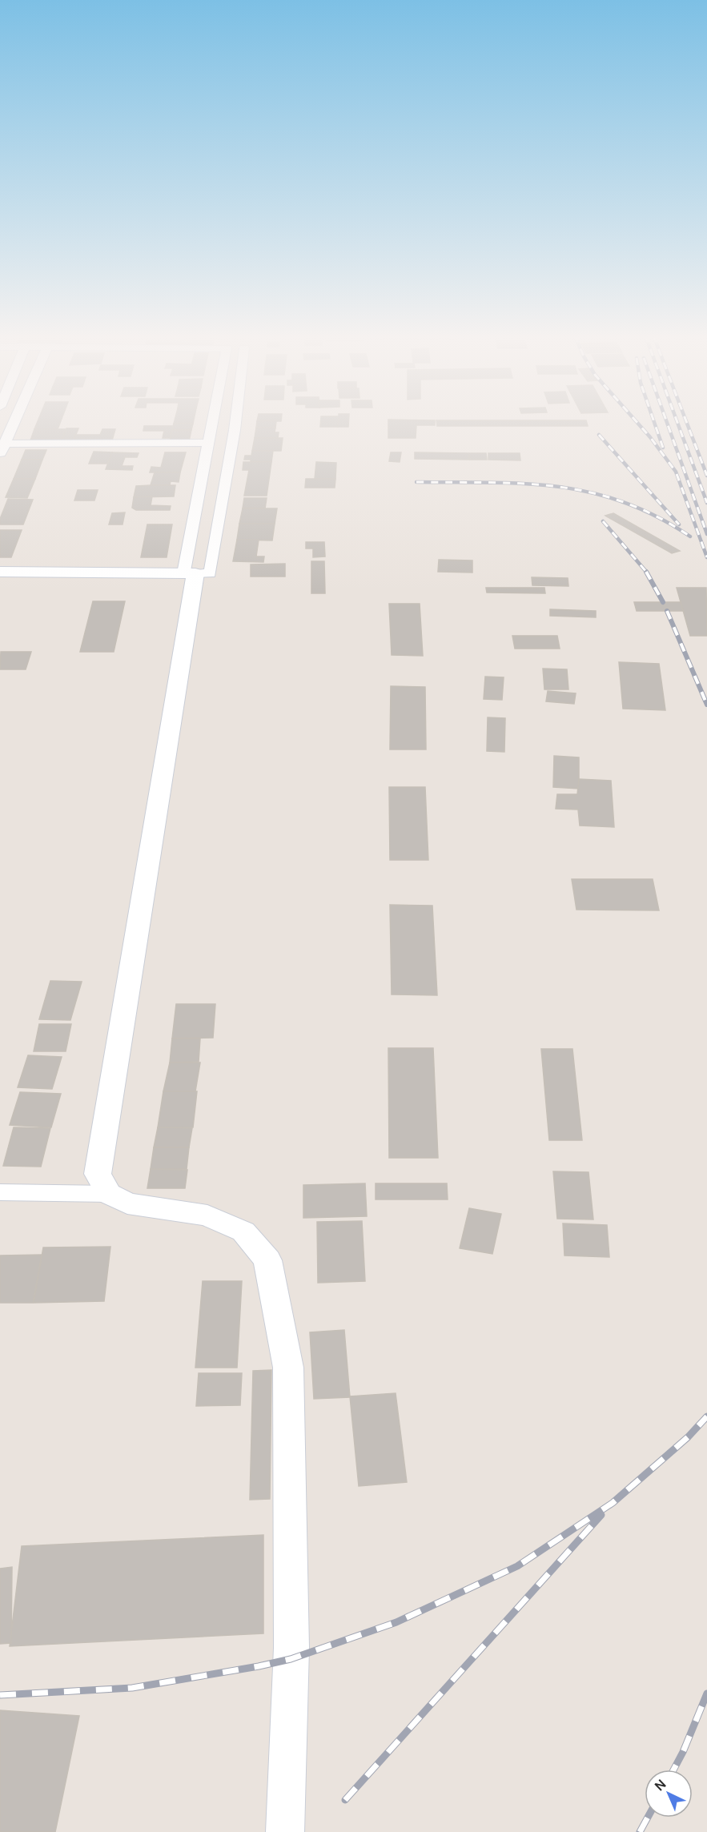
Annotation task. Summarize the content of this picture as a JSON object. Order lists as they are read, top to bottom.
{
  "north": "top left"
}
